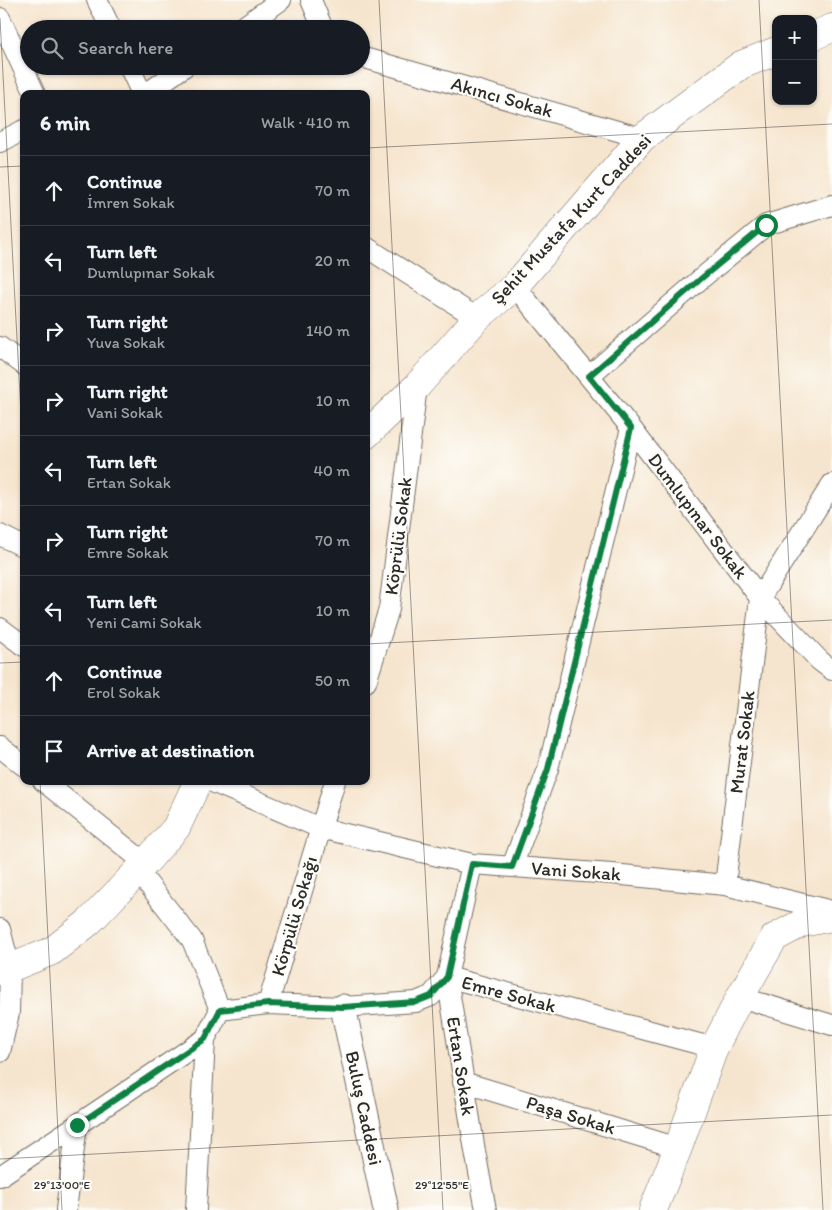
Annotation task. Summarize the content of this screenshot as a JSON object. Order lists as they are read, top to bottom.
{
  "streets": {
    "main road": ["Şehit Mustafa Kurt Caddesi"],
    "street": [
      "Akıncı Sokak",
      "Dumlupınar Sokak",
      "Köprülü Sokak",
      "Murat Sokak",
      "Vani Sokak",
      "Körpülü Sokağı",
      "Emre Sokak",
      "Ertan Sokak",
      "Buluş Caddesi",
      "Paşa Sokak"
    ]
  },
  "crossings": [
    ["Akıncı Sokak", "Şehit Mustafa Kurt Caddesi"],
    ["Şehit Mustafa Kurt Caddesi", "Dumlupınar Sokak"],
    ["Şehit Mustafa Kurt Caddesi", "Köprülü Sokak"],
    ["Dumlupınar Sokak", "Murat Sokak"],
    ["Murat Sokak", "Vani Sokak"],
    ["Vani Sokak", "Körpülü Sokağı"],
    ["Vani Sokak", "Ertan Sokak"],
    ["Körpülü Sokağı", "Emre Sokak"],
    ["Emre Sokak", "Ertan Sokak"],
    ["Emre Sokak", "Buluş Caddesi"],
    ["Ertan Sokak", "Paşa Sokak"]
  ],
  "page": {
    "map_buttons": ["+", "−"],
    "search": "Search here",
    "heading": ["6 min", "Walk · 410 m"],
    "list": [
      ["Continue", "İmren Sokak", "70 m"],
      ["Turn left", "Dumlupınar Sokak", "20 m"],
      ["Turn right", "Yuva Sokak", "140 m"],
      ["Turn right", "Vani Sokak", "10 m"],
      ["Turn left", "Ertan Sokak", "40 m"],
      ["Turn right", "Emre Sokak", "70 m"],
      ["Turn left", "Yeni Cami Sokak", "10 m"],
      ["Continue", "Erol Sokak", "50 m"],
      "Arrive at destination"
    ]
  },
  "coordinates": ["29°13'00\"E", "29°12'55\"E"]
}
